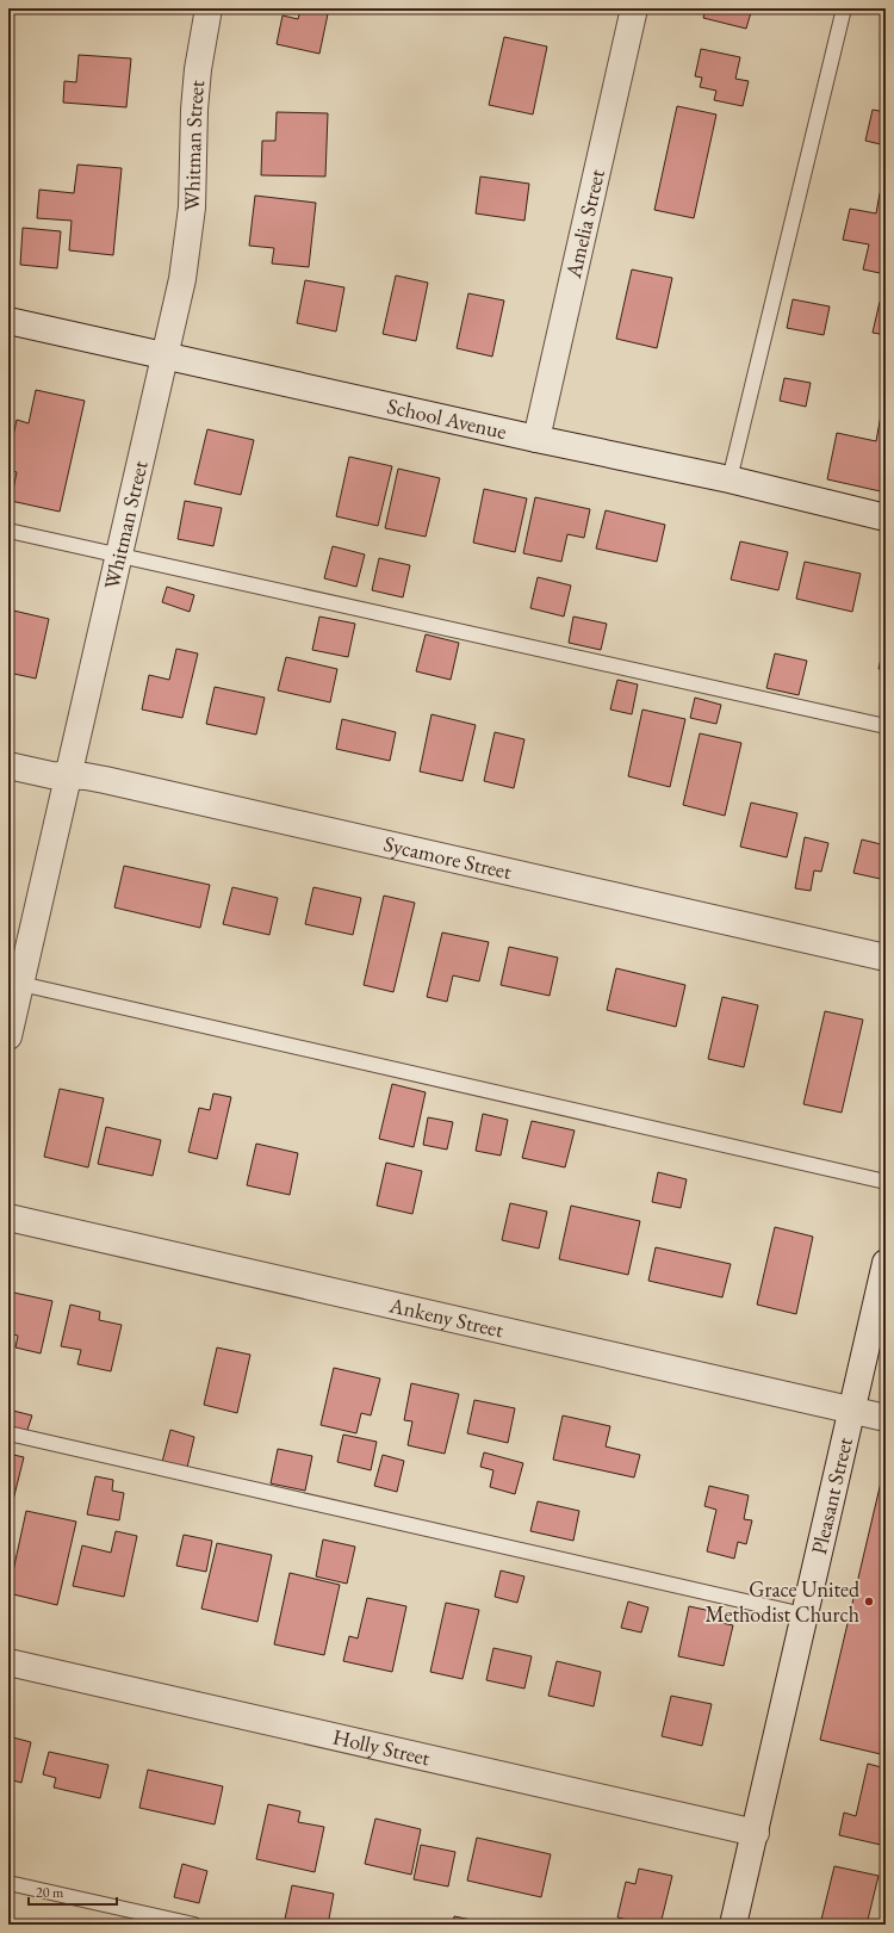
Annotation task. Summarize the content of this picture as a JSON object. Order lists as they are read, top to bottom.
{
  "streets": {
    "street": [
      "Whitman Street",
      "Amelia Street",
      "School Avenue",
      "Sycamore Street",
      "Ankeny Street",
      "Pleasant Street",
      "Holly Street"
    ]
  },
  "crossings": [
    ["Whitman Street", "School Avenue"],
    ["Whitman Street", "Sycamore Street"],
    ["Amelia Street", "School Avenue"],
    ["Ankeny Street", "Pleasant Street"],
    ["Pleasant Street", "Holly Street"]
  ],
  "places": ["Grace United Methodist Church"],
  "scale_bar": "20 m"
}
